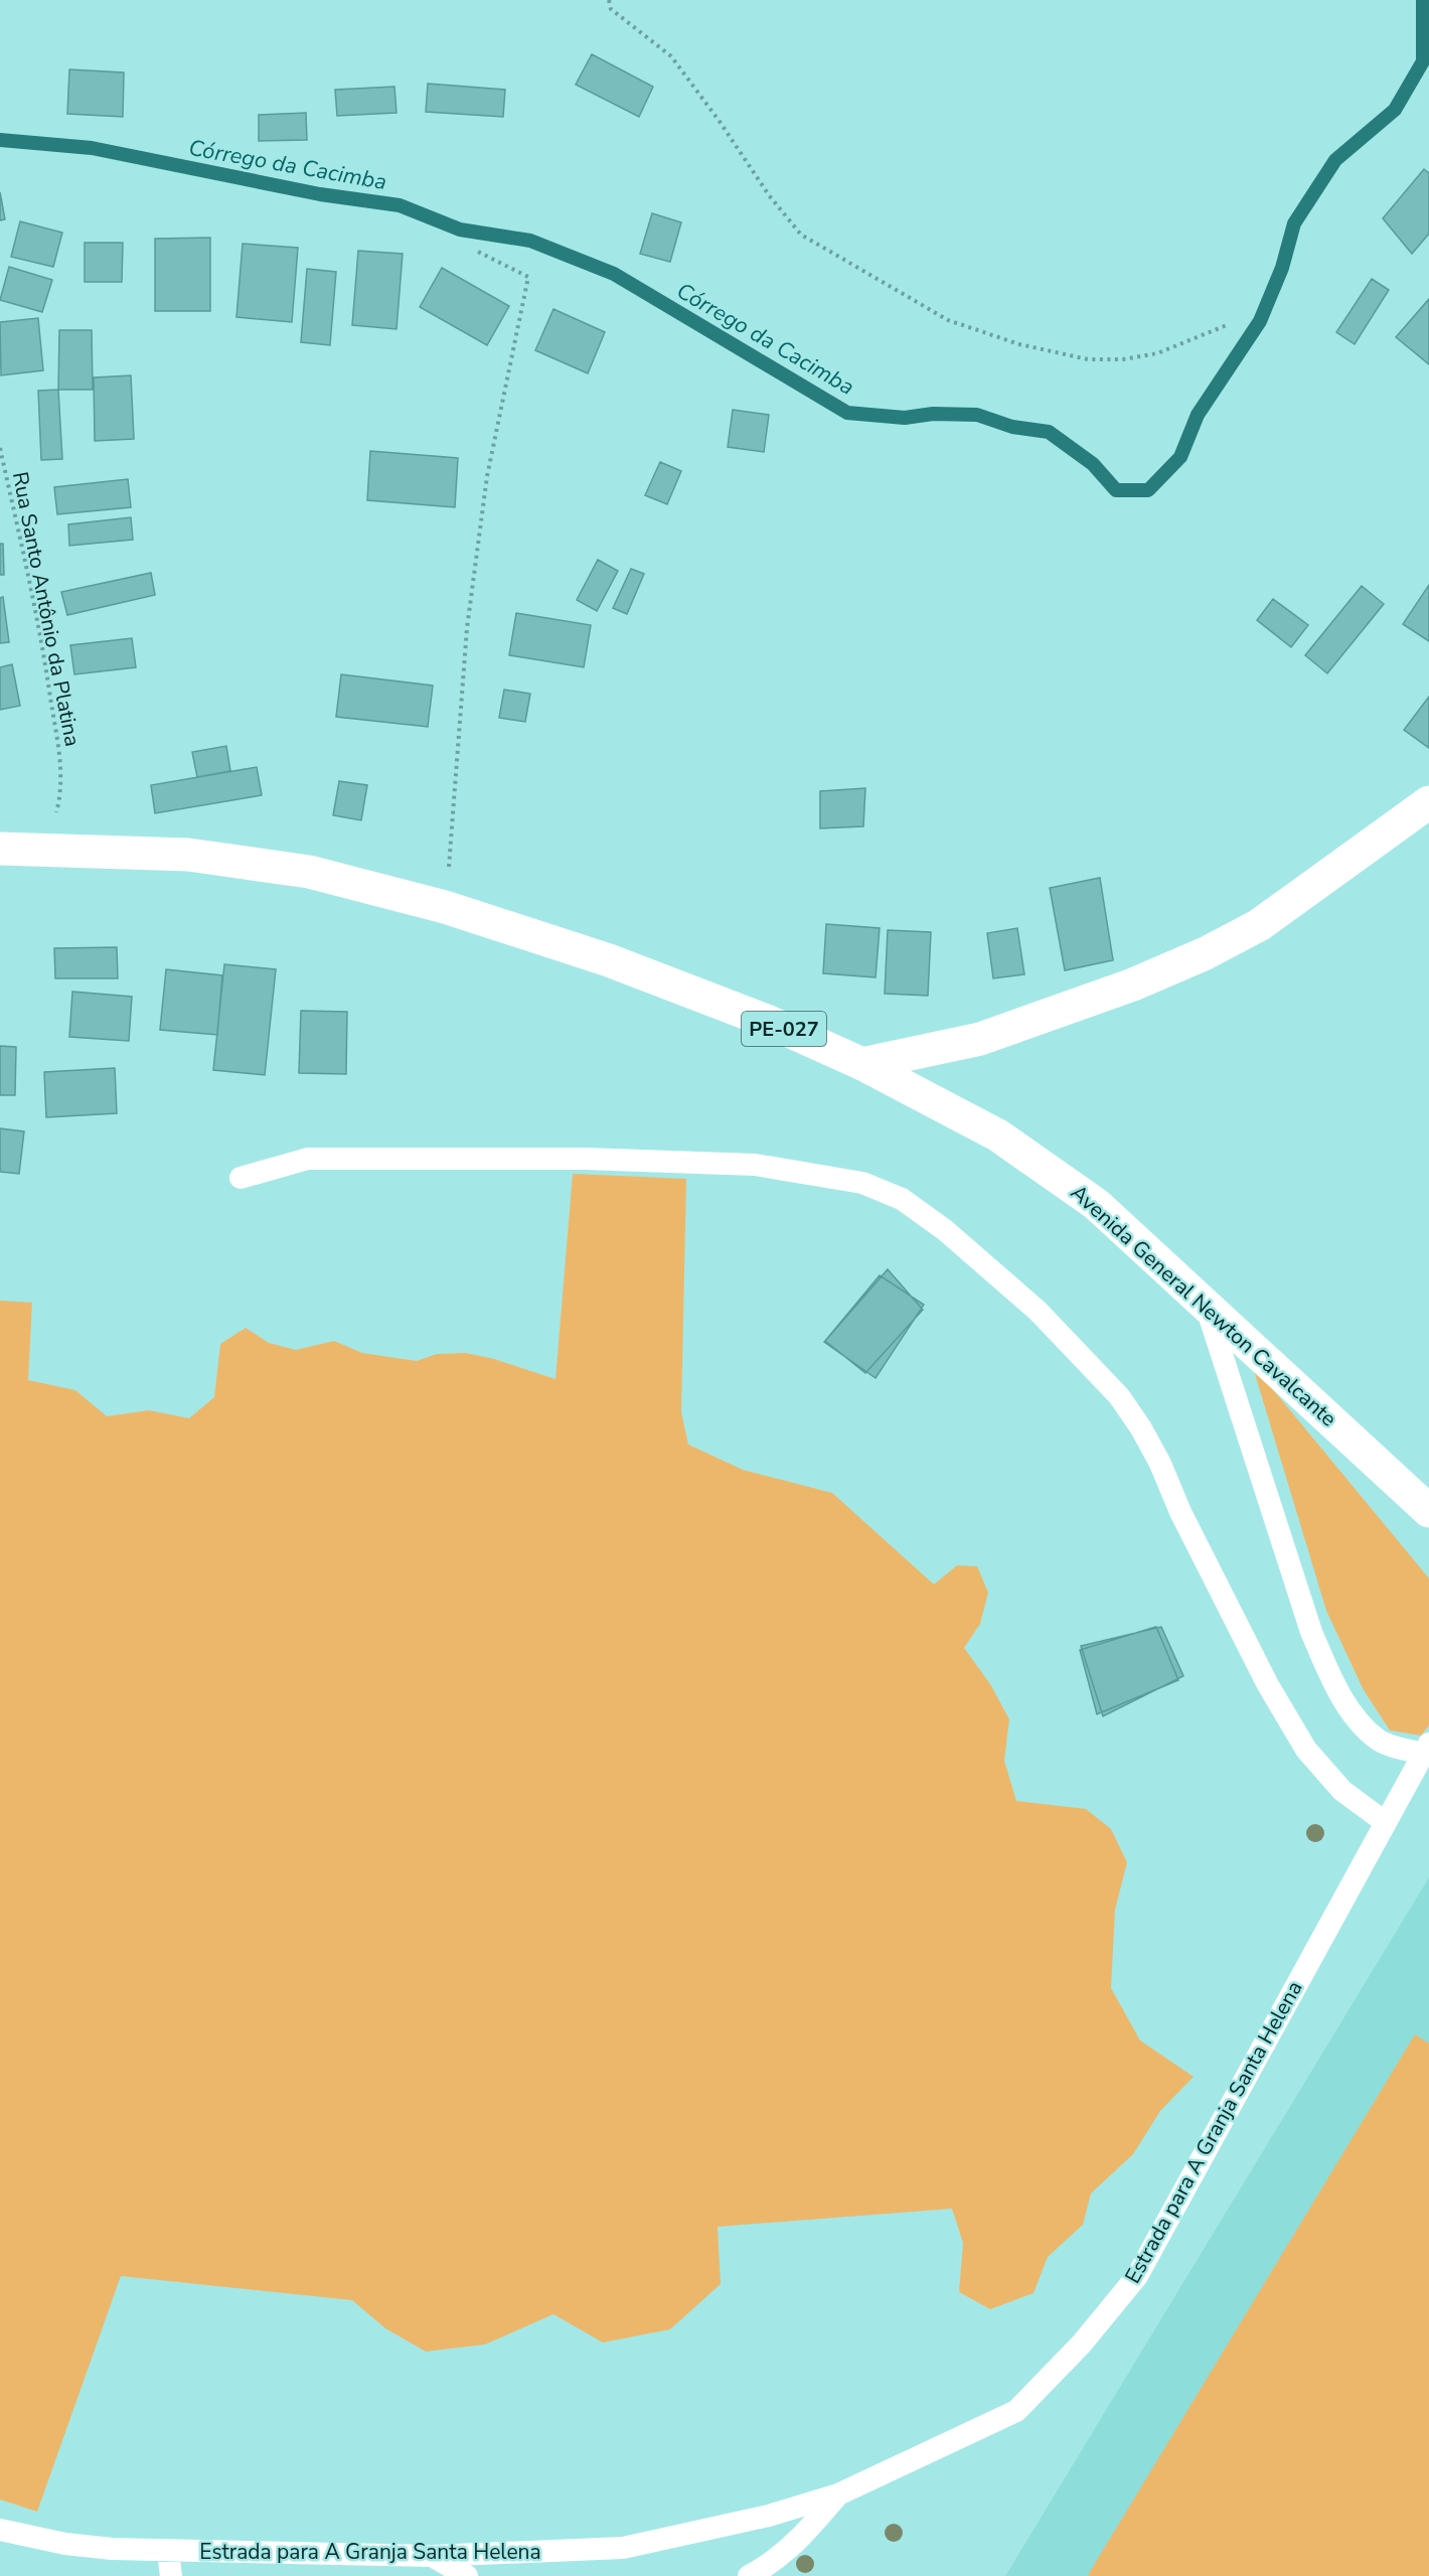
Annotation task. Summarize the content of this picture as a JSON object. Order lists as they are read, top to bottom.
{
  "streets": {
    "main road": ["PE-027", "Avenida General Newton Cavalcante"],
    "lane": ["Estrada para A Granja Santa Helena"],
    "path": ["Rua Santo Antônio da Platina"]
  },
  "crossings": [
    ["Rua Santo Antônio da Platina", "Avenida General Newton Cavalcante"]
  ],
  "water": ["Córrego da Cacimba"]
}
